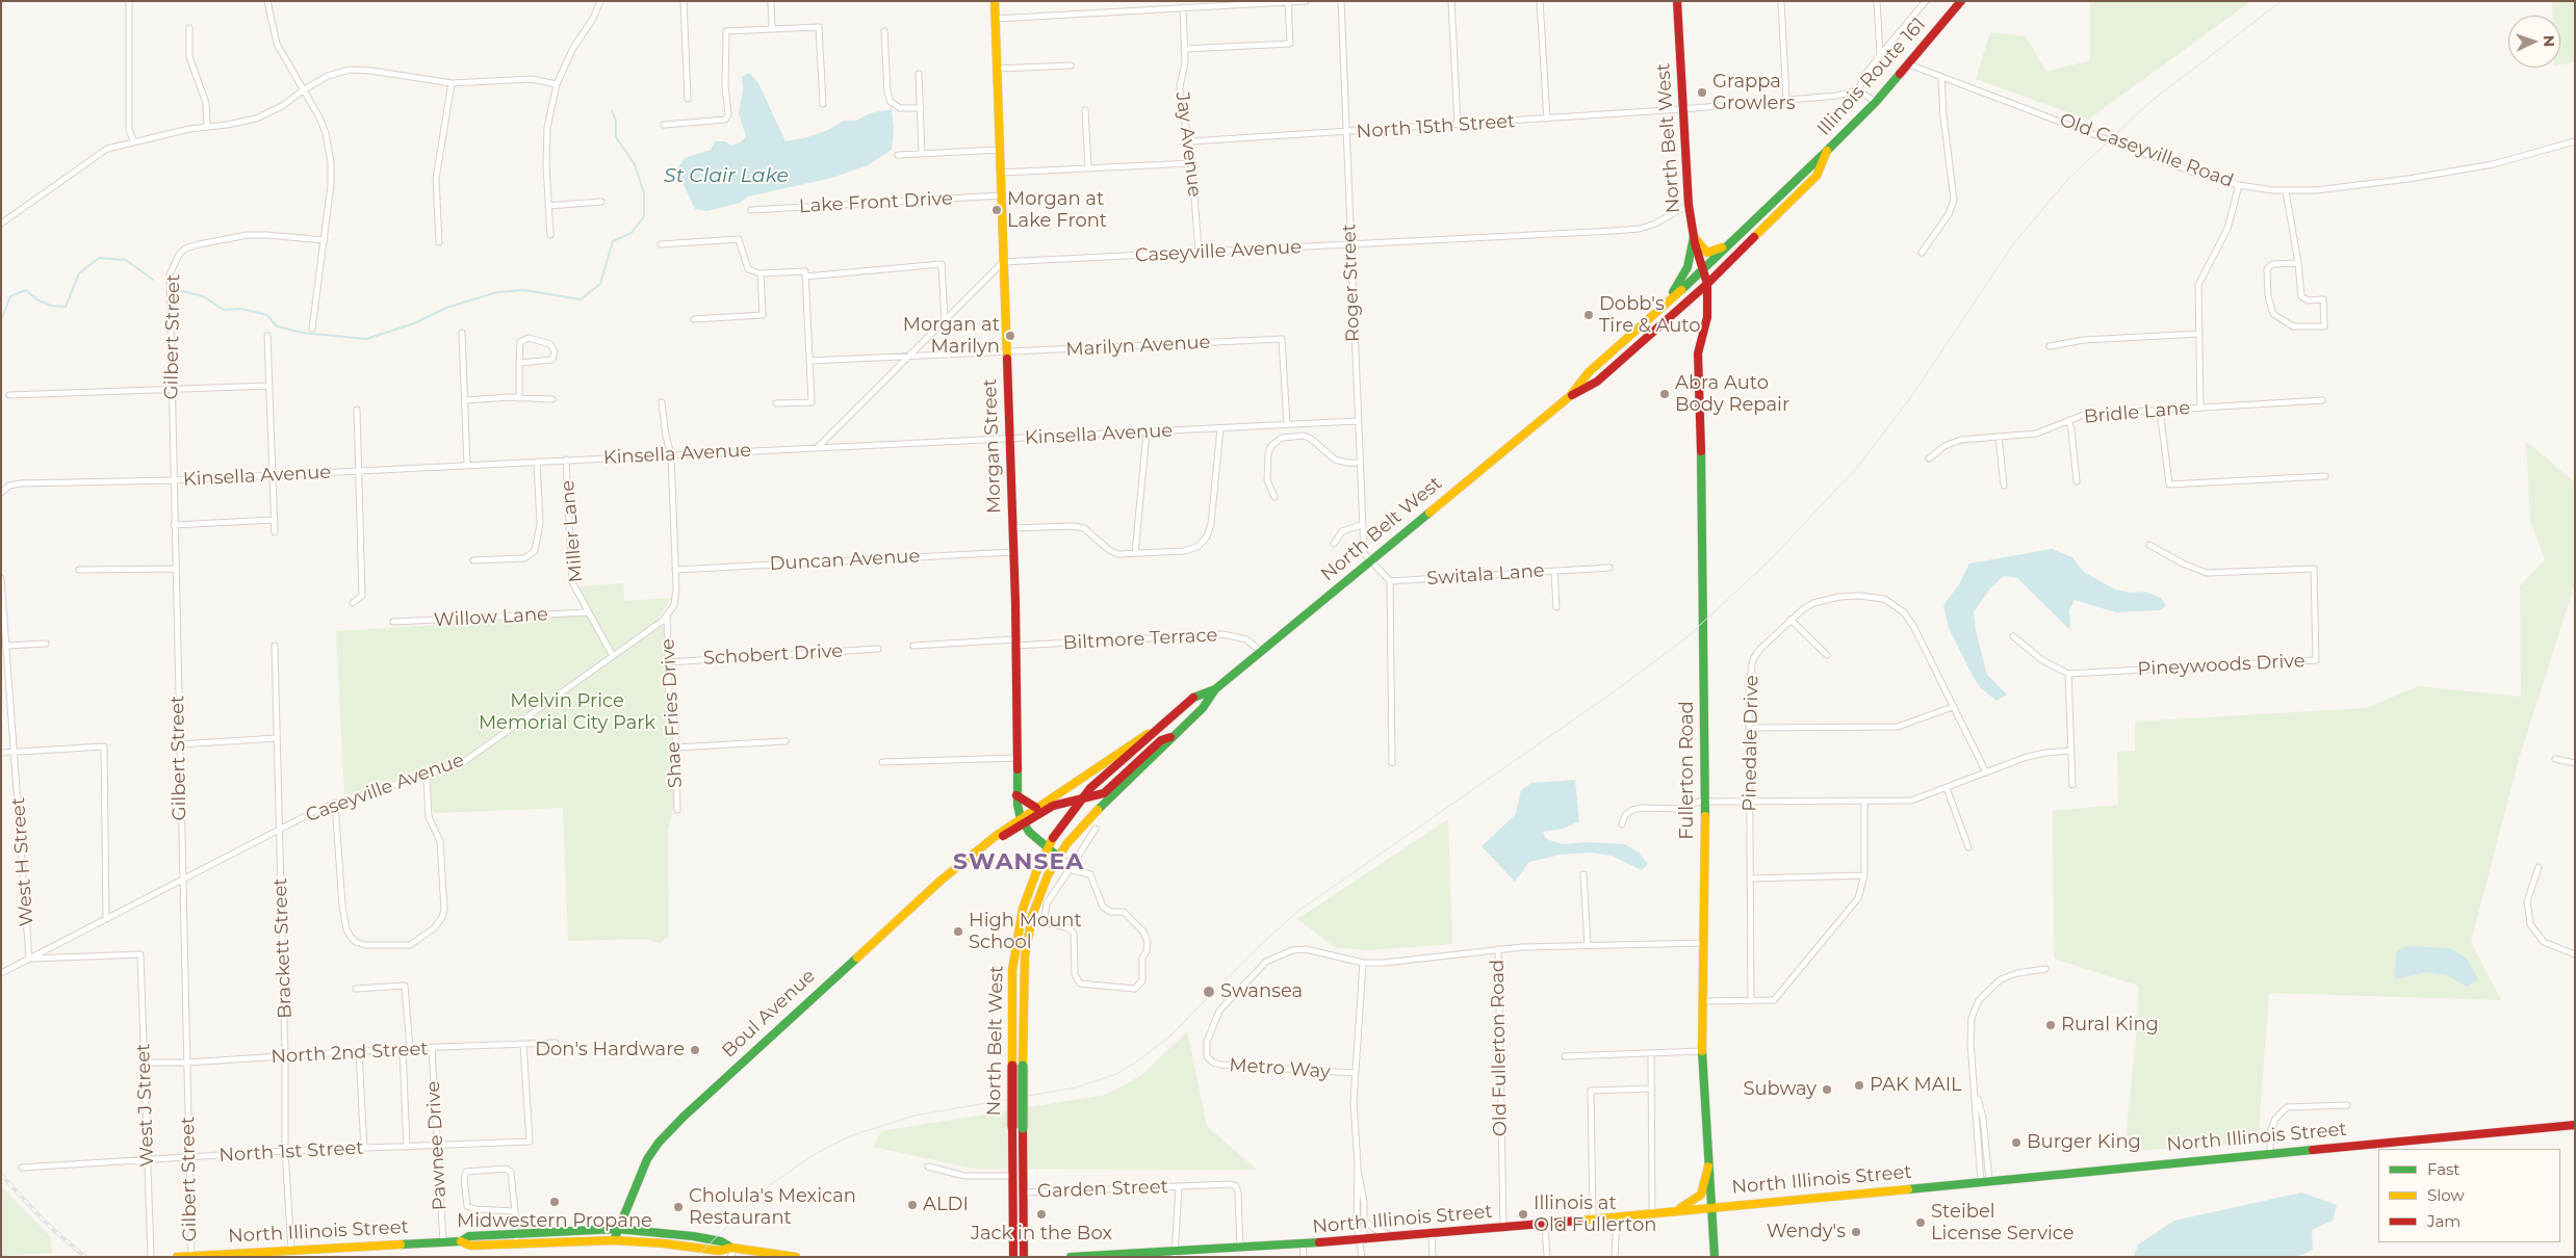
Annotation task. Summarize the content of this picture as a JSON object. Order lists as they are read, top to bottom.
{
  "streets": {
    "main road": [
      "Illinois Route 161",
      "North Belt West",
      "Morgan Street",
      "Fullerton Road",
      "Boul Avenue",
      "North Illinois Street"
    ],
    "street": [
      "North 15th Street",
      "Jay Avenue",
      "Old Caseyville Road",
      "Lake Front Drive",
      "Caseyville Avenue",
      "Roger Street",
      "Gilbert Street",
      "Marilyn Avenue",
      "Bridle Lane",
      "Kinsella Avenue",
      "Miller Lane",
      "Duncan Avenue",
      "Switala Lane",
      "Willow Lane",
      "Biltmore Terrace",
      "Schobert Drive",
      "Pineywoods Drive",
      "Shae Fries Drive",
      "Pinedale Drive",
      "West H Street",
      "Brackett Street",
      "Old Fullerton Road",
      "North 2nd Street",
      "Metro Way",
      "West J Street",
      "Pawnee Drive",
      "North 1st Street",
      "Garden Street"
    ]
  },
  "crossings": [
    ["Illinois Route 161", "North Belt West"],
    ["Illinois Route 161", "Old Caseyville Road"],
    ["Illinois Route 161", "Fullerton Road"],
    ["North 15th Street", "North Belt West"],
    ["North 15th Street", "Jay Avenue"],
    ["North 15th Street", "Roger Street"],
    ["North Belt West", "Caseyville Avenue"],
    ["North Belt West", "Roger Street"],
    ["North Belt West", "Biltmore Terrace"],
    ["North Belt West", "Fullerton Road"],
    ["North Belt West", "Boul Avenue"],
    ["North Belt West", "Garden Street"],
    ["Jay Avenue", "Caseyville Avenue"],
    ["Lake Front Drive", "Morgan Street"],
    ["Caseyville Avenue", "Roger Street"],
    ["Caseyville Avenue", "Gilbert Street"],
    ["Caseyville Avenue", "Morgan Street"],
    ["Caseyville Avenue", "Miller Lane"],
    ["Caseyville Avenue", "Shae Fries Drive"],
    ["Caseyville Avenue", "West H Street"],
    ["Caseyville Avenue", "Brackett Street"],
    ["Caseyville Avenue", "West J Street"],
    ["Roger Street", "Kinsella Avenue"],
    ["Gilbert Street", "Kinsella Avenue"],
    ["Gilbert Street", "North 2nd Street"],
    ["Gilbert Street", "North Illinois Street"],
    ["Gilbert Street", "North 1st Street"],
    ["Marilyn Avenue", "Kinsella Avenue"],
    ["Marilyn Avenue", "Morgan Street"],
    ["Kinsella Avenue", "Morgan Street"],
    ["Kinsella Avenue", "Miller Lane"],
    ["Morgan Street", "Duncan Avenue"],
    ["Morgan Street", "Biltmore Terrace"],
    ["Morgan Street", "Boul Avenue"],
    ["Miller Lane", "Willow Lane"],
    ["Schobert Drive", "Shae Fries Drive"],
    ["Fullerton Road", "Old Fullerton Road"],
    ["Fullerton Road", "North Illinois Street"],
    ["West H Street", "West J Street"],
    ["Brackett Street", "North 2nd Street"],
    ["Brackett Street", "North Illinois Street"],
    ["Brackett Street", "North 1st Street"],
    ["Boul Avenue", "North Illinois Street"],
    ["Old Fullerton Road", "Metro Way"],
    ["Old Fullerton Road", "North Illinois Street"],
    ["North 2nd Street", "West J Street"],
    ["North 2nd Street", "Pawnee Drive"],
    ["North 2nd Street", "North 1st Street"],
    ["Metro Way", "North Illinois Street"],
    ["West J Street", "North 1st Street"],
    ["North Illinois Street", "Pawnee Drive"],
    ["North Illinois Street", "Garden Street"],
    ["Pawnee Drive", "North 1st Street"]
  ],
  "districts": ["SWANSEA"],
  "water": ["St Clair Lake"],
  "parks": ["Melvin Price Memorial City Park"],
  "places": [
    "Grappa Growlers",
    "Morgan at Lake Front",
    "Dobb's Tire & Auto",
    "Morgan at Marilyn",
    "Abra Auto Body Repair",
    "High Mount School",
    "Swansea",
    "Rural King",
    "Don's Hardware",
    "PAK MAIL",
    "Subway",
    "Burger King",
    "Midwestern Propane",
    "ALDI",
    "Cholula's Mexican Restaurant",
    "Jack in the Box",
    "Illinois at Old Fullerton",
    "Steibel License Service",
    "Wendy's"
  ],
  "legend": ["Fast", "Slow", "Jam"],
  "north": "right"
}
